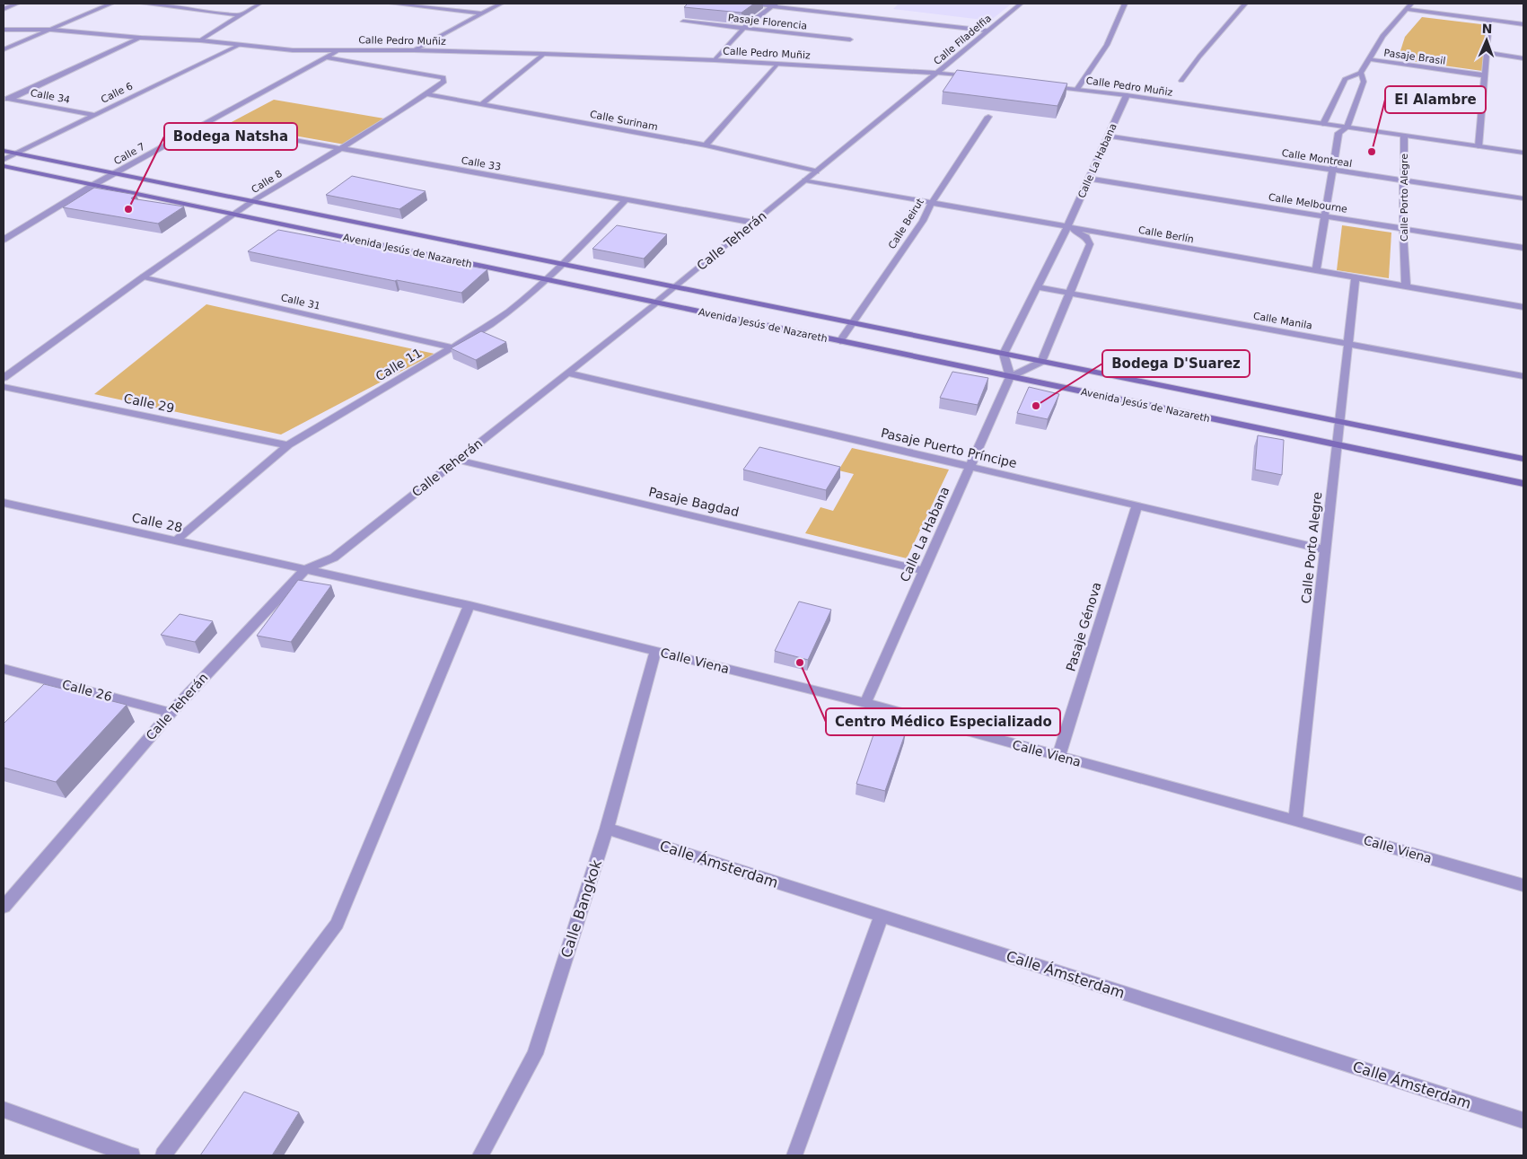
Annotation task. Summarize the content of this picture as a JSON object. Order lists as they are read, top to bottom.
{
  "streets": {
    "main road": ["Avenida Jesús de Nazareth"],
    "street": [
      "Pasaje Florencia",
      "Calle Filadelfia",
      "Calle Pedro Muñiz",
      "Pasaje Brasil",
      "Calle 6",
      "Calle Surinam",
      "Calle 7",
      "Calle Montreal",
      "Calle La Habana",
      "Calle 33",
      "Calle 8",
      "Calle Porto Alegre",
      "Calle Melbourne",
      "Calle Beirut",
      "Calle Berlín",
      "Calle Teherán",
      "Calle 31",
      "Calle Manila",
      "Calle 11",
      "Calle 29",
      "Pasaje Puerto Príncipe",
      "Pasaje Bagdad",
      "Calle 28",
      "Pasaje Génova",
      "Calle Viena",
      "Calle 26",
      "Calle Ámsterdam",
      "Calle Bangkok"
    ]
  },
  "crossings": [
    ["Calle Filadelfia", "Calle Pedro Muñiz"],
    ["Calle Filadelfia", "Calle Teherán"],
    ["Calle Pedro Muñiz", "Calle 6"],
    ["Calle Pedro Muñiz", "Calle 7"],
    ["Calle Pedro Muñiz", "Calle La Habana"],
    ["Calle Pedro Muñiz", "Calle Porto Alegre"],
    ["Calle Pedro Muñiz", "Calle Teherán"],
    ["Calle 6", "Avenida Jesús de Nazareth"],
    ["Calle Surinam", "Calle 8"],
    ["Calle Surinam", "Calle Teherán"],
    ["Calle 7", "Calle 33"],
    ["Calle 7", "Calle 8"],
    ["Calle 7", "Avenida Jesús de Nazareth"],
    ["Calle Montreal", "Calle La Habana"],
    ["Calle Montreal", "Calle Porto Alegre"],
    ["Calle La Habana", "Calle Melbourne"],
    ["Calle La Habana", "Calle Berlín"],
    ["Calle La Habana", "Avenida Jesús de Nazareth"],
    ["Calle La Habana", "Calle Manila"],
    ["Calle La Habana", "Pasaje Puerto Príncipe"],
    ["Calle La Habana", "Pasaje Bagdad"],
    ["Calle La Habana", "Calle Viena"],
    ["Calle 33", "Calle 8"],
    ["Calle 33", "Calle Teherán"],
    ["Calle 33", "Calle 11"],
    ["Calle 8", "Avenida Jesús de Nazareth"],
    ["Calle 8", "Calle 31"],
    ["Calle Porto Alegre", "Calle Melbourne"],
    ["Calle Porto Alegre", "Calle Berlín"],
    ["Calle Porto Alegre", "Avenida Jesús de Nazareth"],
    ["Calle Porto Alegre", "Calle Manila"],
    ["Calle Porto Alegre", "Pasaje Puerto Príncipe"],
    ["Calle Porto Alegre", "Calle Viena"],
    ["Calle Beirut", "Calle Berlín"],
    ["Calle Beirut", "Avenida Jesús de Nazareth"],
    ["Calle Berlín", "Calle Teherán"],
    ["Calle Teherán", "Avenida Jesús de Nazareth"],
    ["Calle Teherán", "Pasaje Puerto Príncipe"],
    ["Calle Teherán", "Pasaje Bagdad"],
    ["Calle Teherán", "Calle 28"],
    ["Calle Teherán", "Calle Viena"],
    ["Calle Teherán", "Calle 26"],
    ["Avenida Jesús de Nazareth", "Calle 11"],
    ["Calle 31", "Calle 11"],
    ["Calle 11", "Calle 29"],
    ["Calle 11", "Calle 28"],
    ["Pasaje Puerto Príncipe", "Pasaje Génova"],
    ["Calle 28", "Calle Viena"],
    ["Pasaje Génova", "Calle Viena"],
    ["Calle Viena", "Calle Bangkok"],
    ["Calle Ámsterdam", "Calle Bangkok"]
  ],
  "places": [
    "El Alambre",
    "Bodega Natsha",
    "Bodega D'Suarez",
    "Centro Médico Especializado"
  ],
  "north": "top"
}
